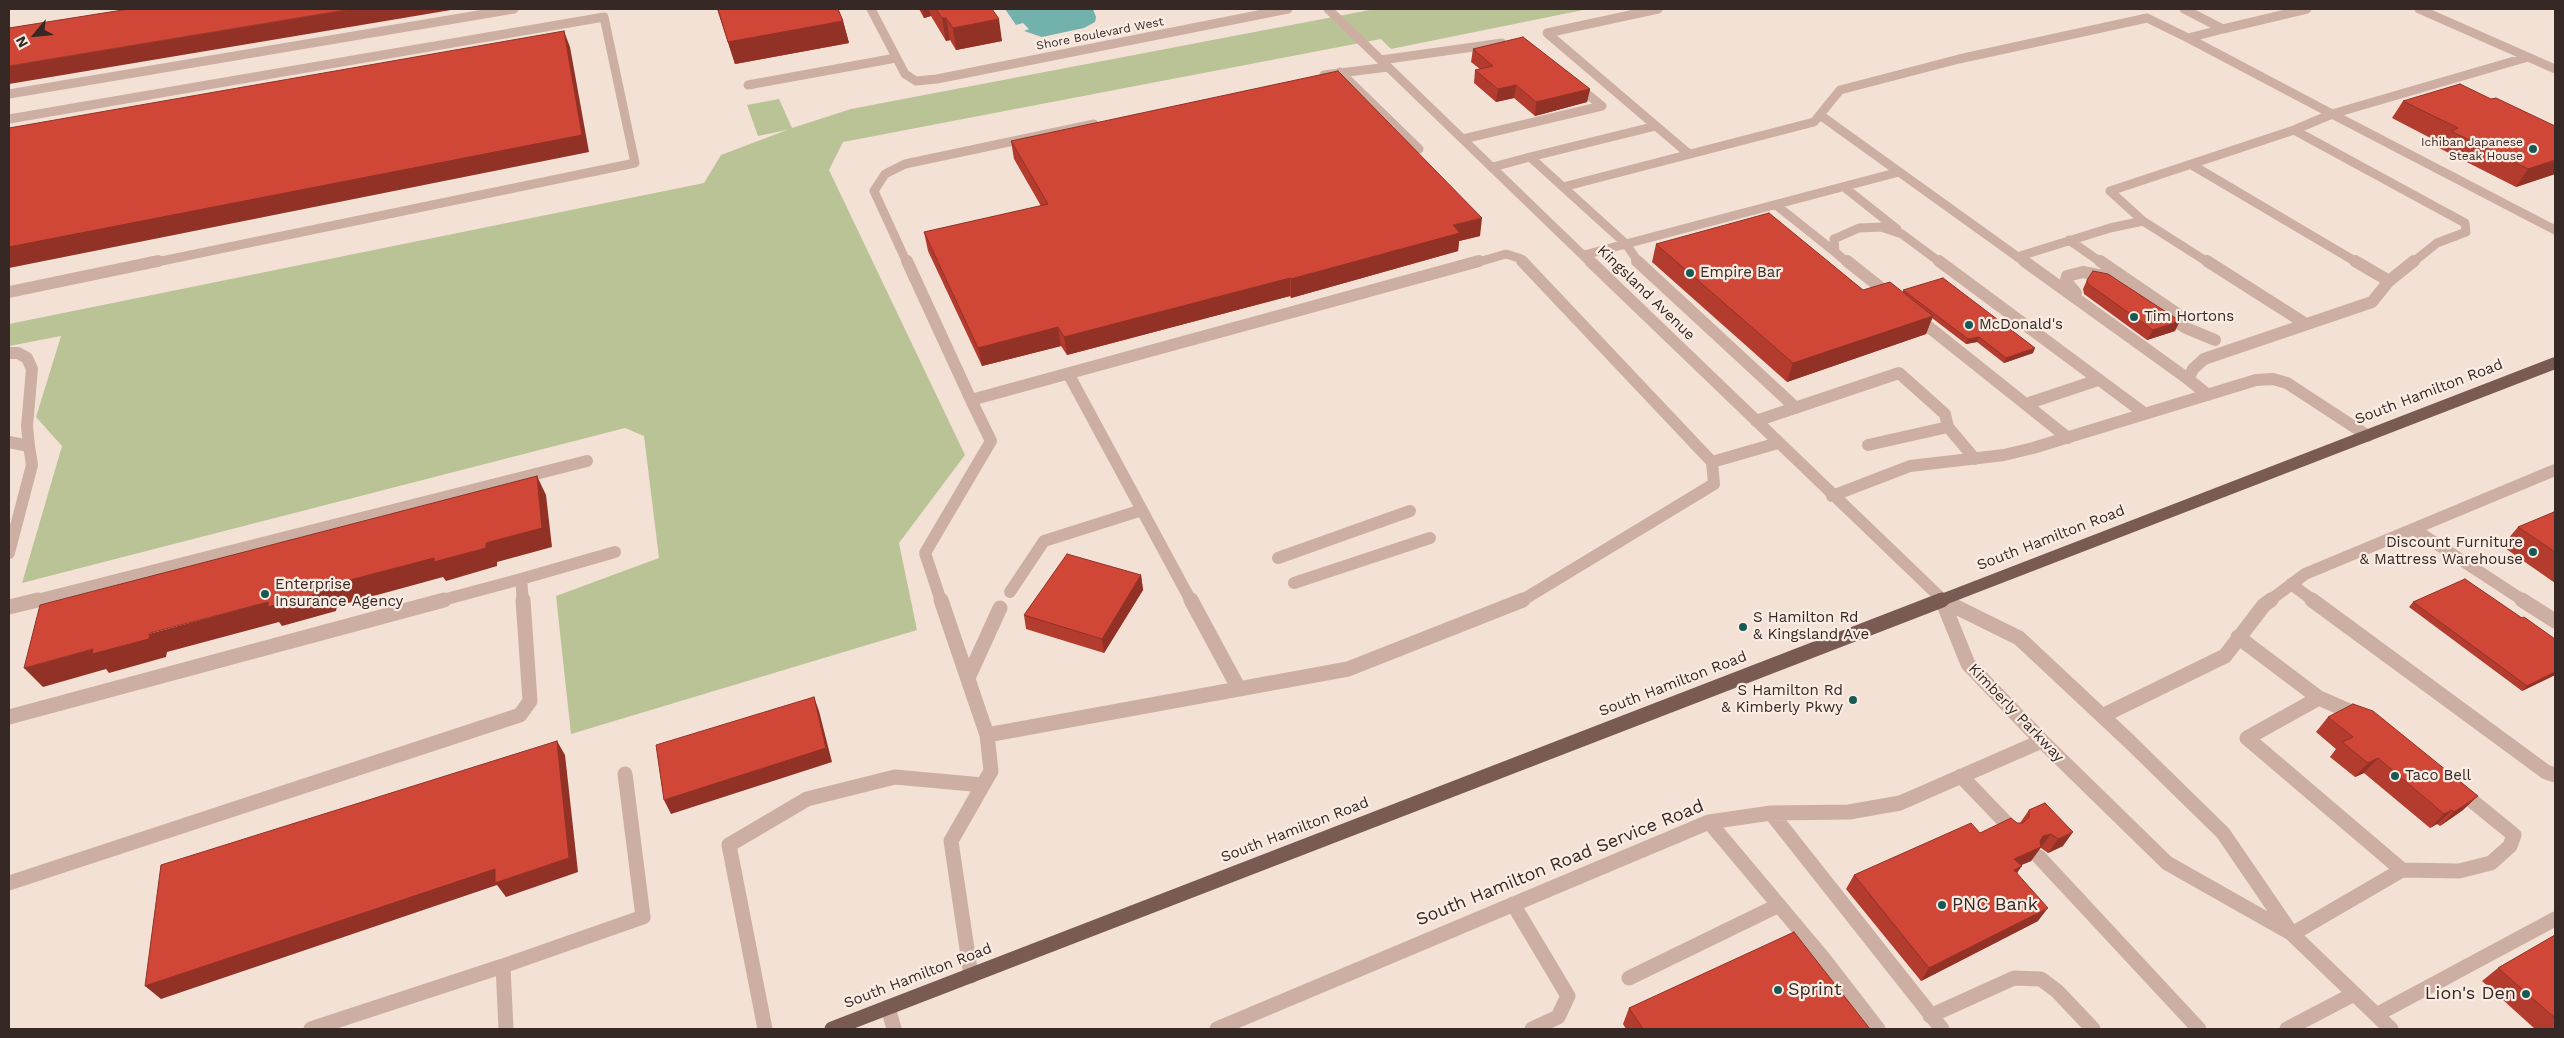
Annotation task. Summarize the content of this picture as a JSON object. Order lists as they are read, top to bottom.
{
  "streets": {
    "main road": ["South Hamilton Road"],
    "street": [
      "Shore Boulevard West",
      "Kingsland Avenue",
      "Kimberly Parkway",
      "South Hamilton Road Service Road"
    ]
  },
  "crossings": [
    ["Kingsland Avenue", "South Hamilton Road"],
    ["Kingsland Avenue", "Kimberly Parkway"],
    ["South Hamilton Road", "Kimberly Parkway"],
    ["Kimberly Parkway", "South Hamilton Road Service Road"]
  ],
  "places": [
    "Ichiban Japanese Steak House",
    "Empire Bar",
    "Tim Hortons",
    "McDonald's",
    "Discount Furniture & Mattress Warehouse",
    "Enterprise Insurance Agency",
    "S Hamilton Rd & Kingsland Ave",
    "S Hamilton Rd & Kimberly Pkwy",
    "Taco Bell",
    "PNC Bank",
    "Sprint",
    "Lion's Den"
  ],
  "north": "bottom left"
}
